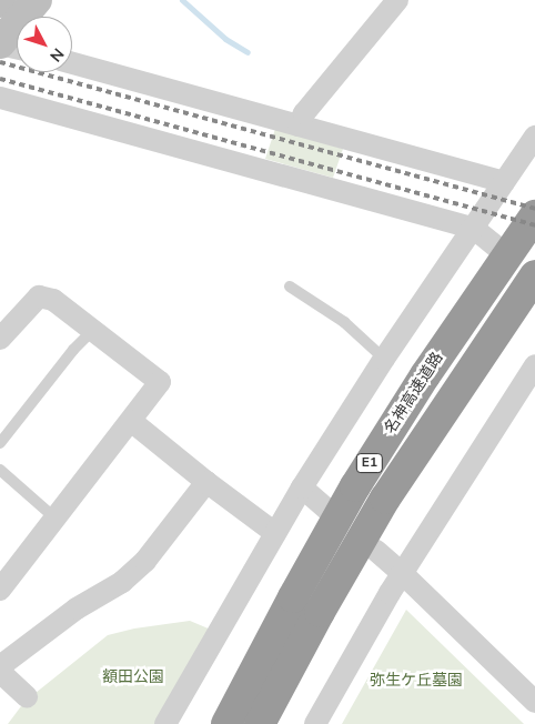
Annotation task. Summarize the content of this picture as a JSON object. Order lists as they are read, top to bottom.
{
  "streets": {
    "highway": ["名神高速道路", "E1"]
  },
  "parks": ["額田公園", "弥生ケ丘墓園"],
  "north": "bottom right"
}
